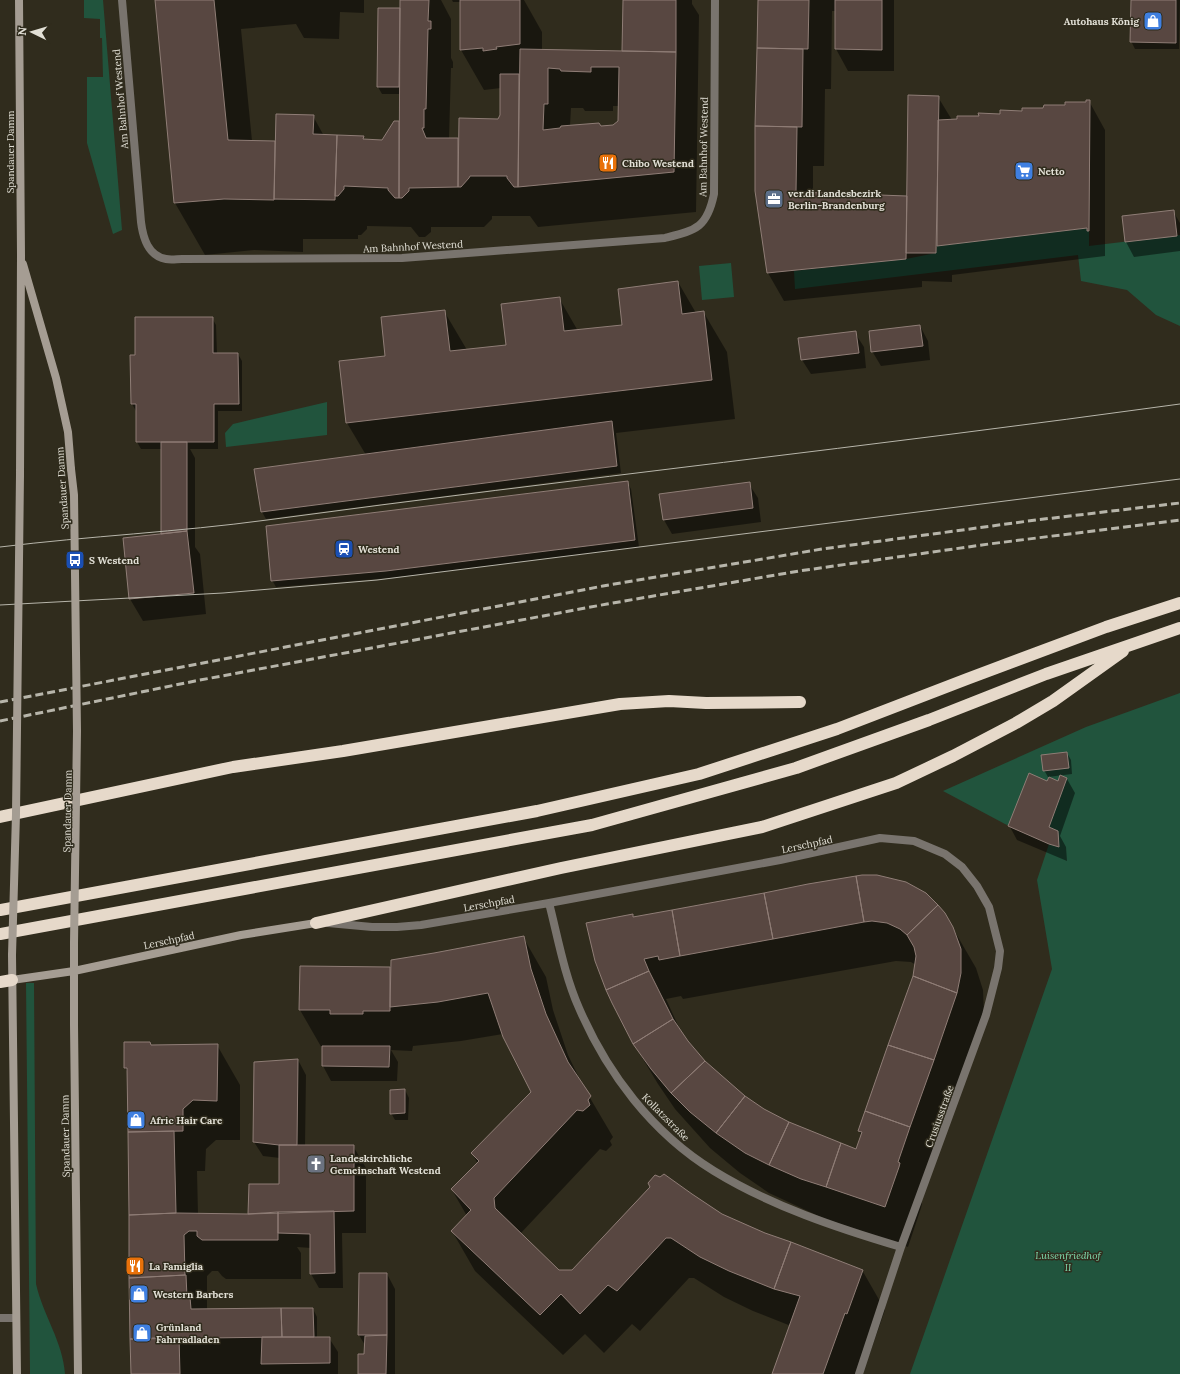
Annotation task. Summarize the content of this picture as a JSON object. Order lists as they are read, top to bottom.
{
  "streets": {
    "main road": ["Spandauer Damm", "Lerschpfad"],
    "street": ["Am Bahnhof Westend", "Crusiusstraße", "Kollatzstraße"]
  },
  "crossings": [
    ["Spandauer Damm", "Lerschpfad"],
    ["Lerschpfad", "Crusiusstraße"],
    ["Lerschpfad", "Kollatzstraße"],
    ["Crusiusstraße", "Kollatzstraße"]
  ],
  "parks": ["Luisenfriedhof II"],
  "places": {
    "shop": [
      "Autohaus König",
      "Afric Hair Care",
      "Western Barbers",
      "Grünland Fahrradladen"
    ],
    "restaurant": ["Chibo Westend", "La Famiglia"],
    "supermarket": ["Netto"],
    "office": ["ver.di Landesbezirk Berlin-Brandenburg"],
    "station": ["Westend"],
    "bus stop": ["S Westend"],
    "church": ["Landeskirchliche Gemeinschaft Westend"]
  },
  "north": "left"
}
